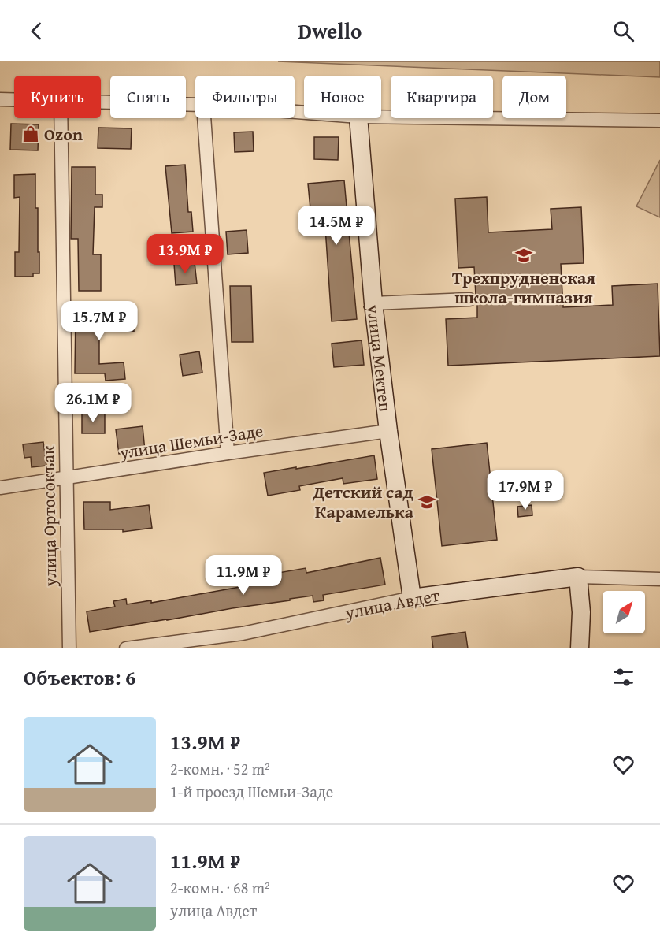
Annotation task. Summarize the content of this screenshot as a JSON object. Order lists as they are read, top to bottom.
{
  "streets": {
    "street": [
      "улица Мектеп",
      "улица Шемьи-Заде",
      "улица Ортосокъак",
      "улица Авдет"
    ]
  },
  "crossings": [
    ["улица Мектеп", "улица Шемьи-Заде"],
    ["улица Мектеп", "улица Авдет"],
    ["улица Шемьи-Заде", "улица Ортосокъак"]
  ],
  "places": {
    "shop": ["Ozon"],
    "school or university": ["Трехпрудненская школа-гимназия", "Детский сад Карамелька"]
  },
  "north": "top right",
  "page": {
    "header": "Dwello",
    "chip": [
      "Купить",
      "Снять",
      "Фильтры",
      "Новое",
      "Квартира",
      "Дом"
    ],
    "price": [
      "14.5M ₽",
      "13.9M ₽",
      "15.7M ₽",
      "26.1M ₽",
      "17.9M ₽",
      "11.9M ₽"
    ],
    "heading": "Объектов: 6",
    "list": [
      {
        "name": "13.9M ₽",
        "note": "2-комн. · 52 m² · 1-й проезд Шемьи-Заде"
      },
      {
        "name": "11.9M ₽",
        "note": "2-комн. · 68 m² · улица Авдет"
      }
    ]
  }
}
